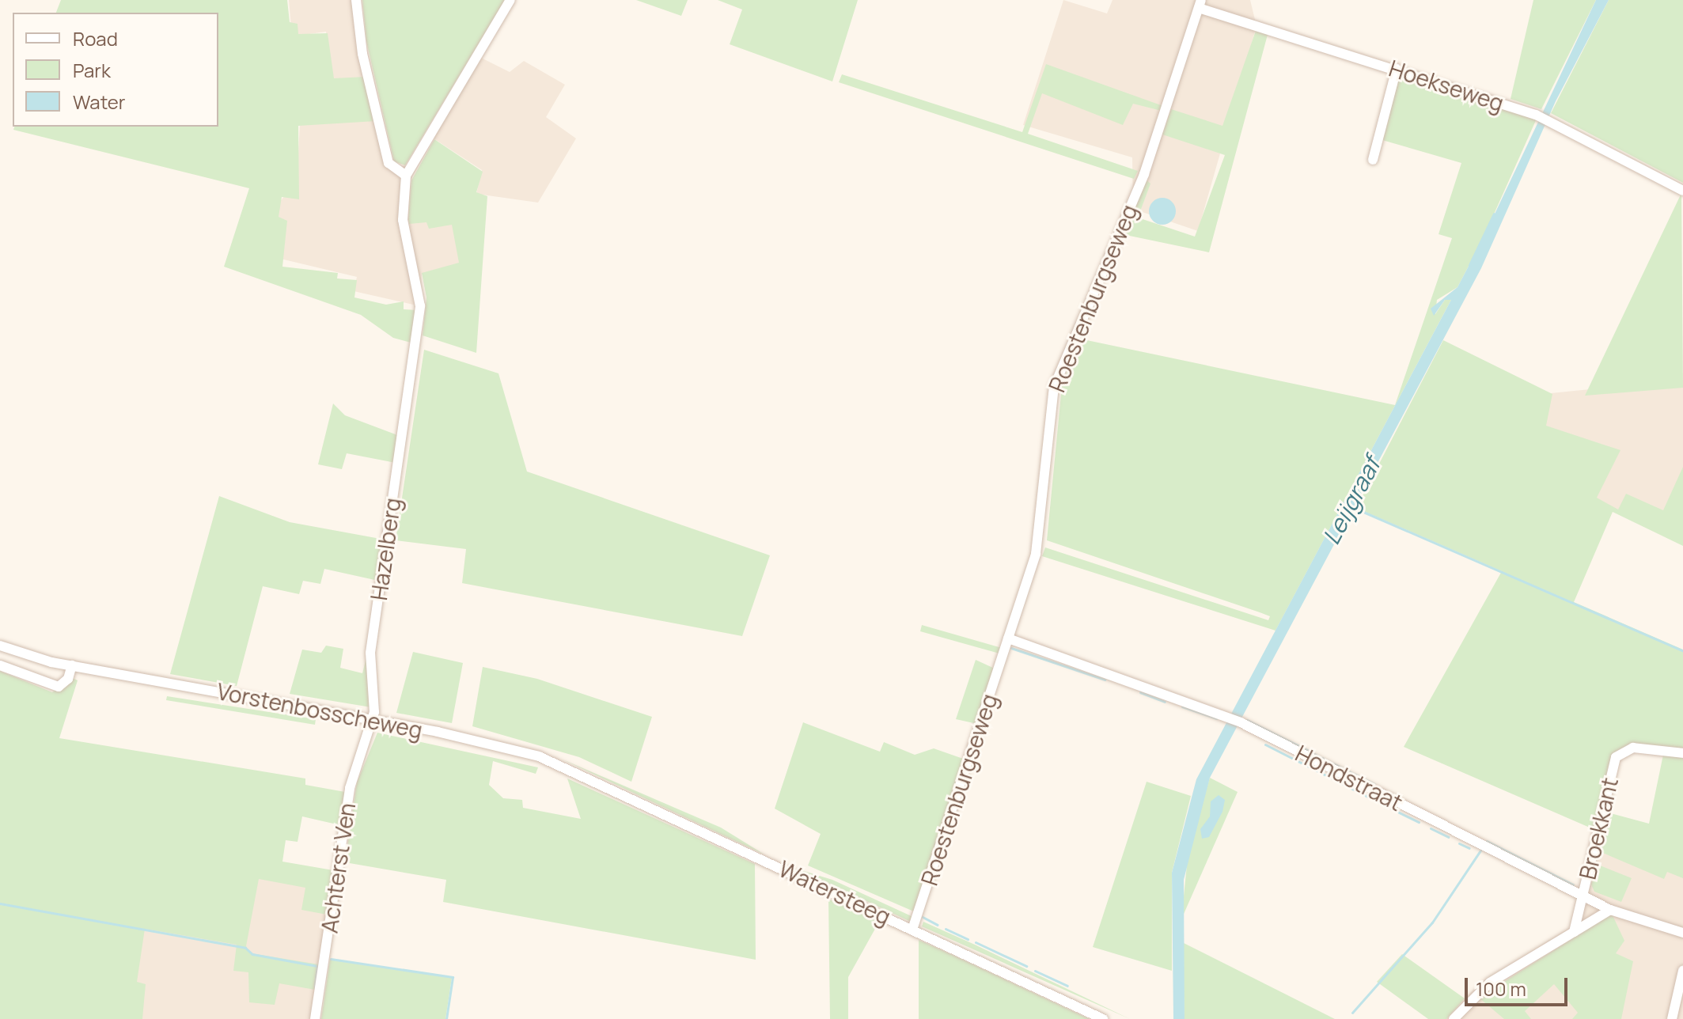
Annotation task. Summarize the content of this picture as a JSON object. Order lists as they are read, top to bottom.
{
  "streets": {
    "street": [
      "Hoekseweg",
      "Roestenburgseweg",
      "Hazelberg",
      "Vorstenbosscheweg",
      "Hondstraat",
      "Broekkant",
      "Achterst Ven",
      "Watersteeg"
    ]
  },
  "crossings": [
    ["Hoekseweg", "Roestenburgseweg"],
    ["Roestenburgseweg", "Hondstraat"],
    ["Roestenburgseweg", "Watersteeg"],
    ["Hazelberg", "Vorstenbosscheweg"],
    ["Hazelberg", "Achterst Ven"],
    ["Vorstenbosscheweg", "Achterst Ven"],
    ["Vorstenbosscheweg", "Watersteeg"],
    ["Hondstraat", "Broekkant"]
  ],
  "water": ["Leijgraaf"],
  "legend": ["Road", "Park", "Water"],
  "scale_bar": "100 m"
}
